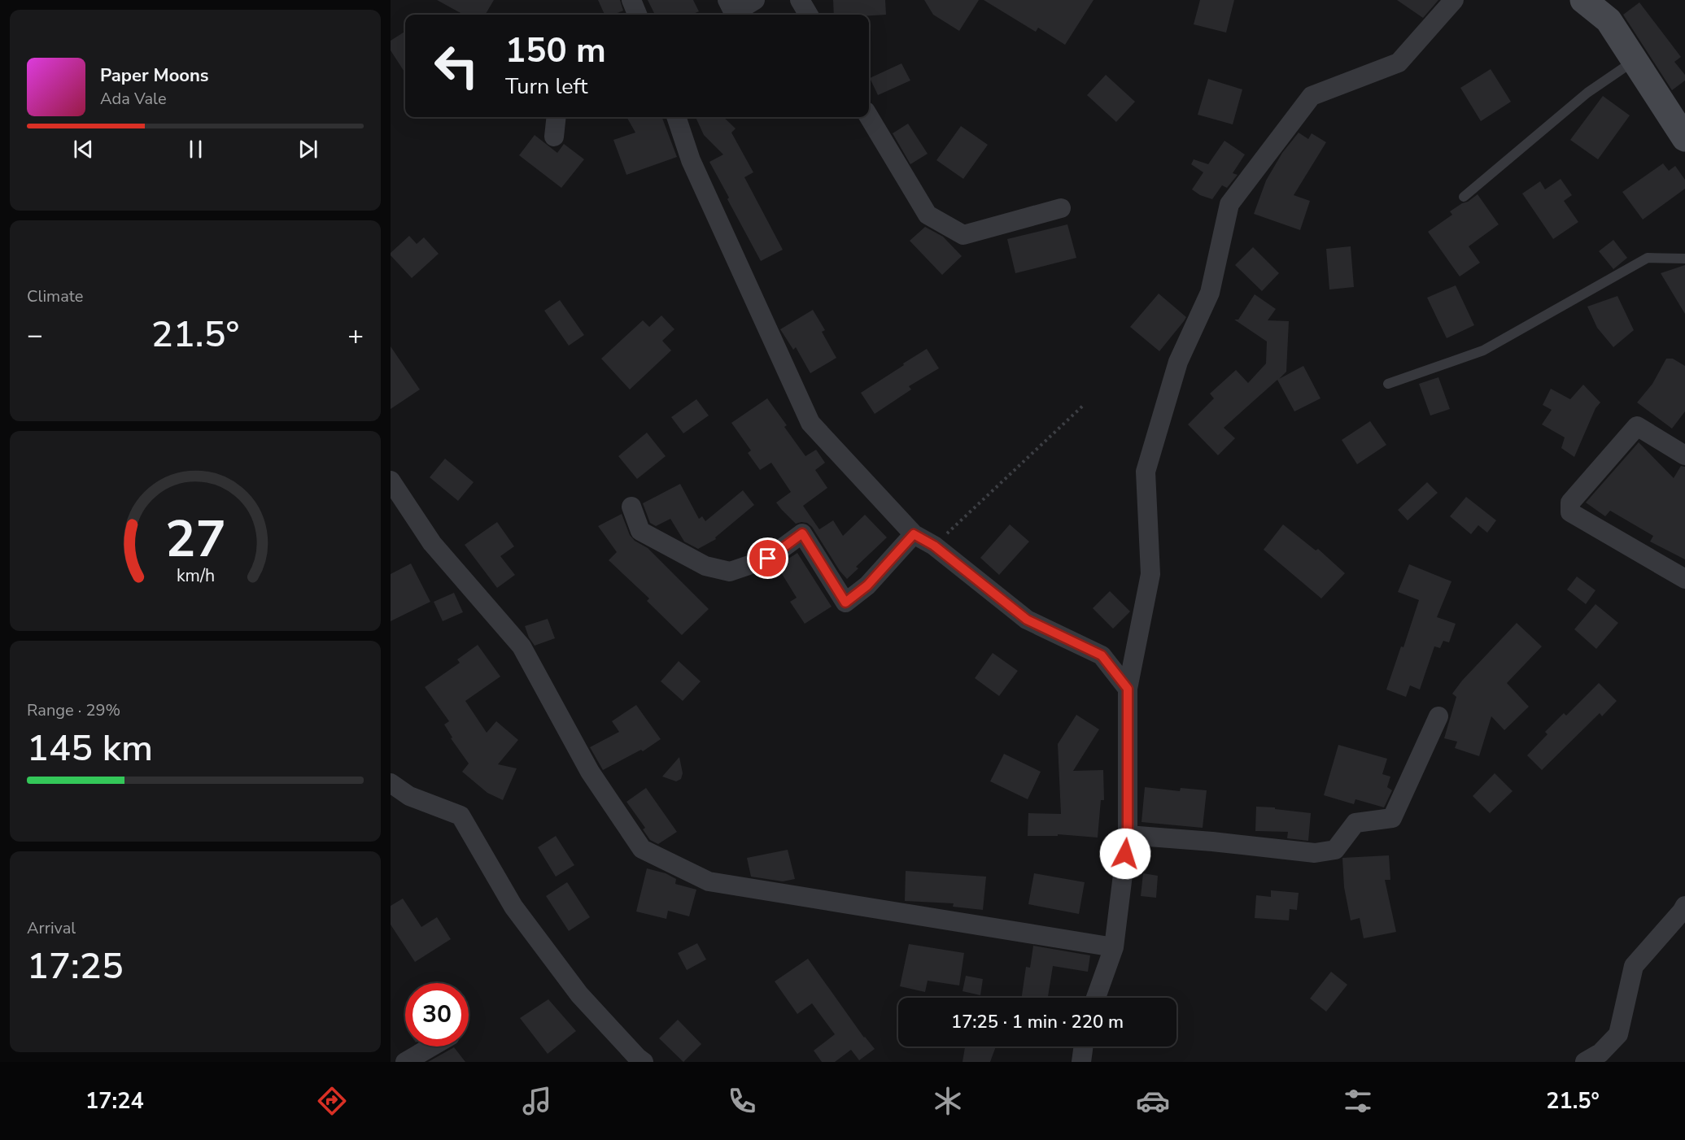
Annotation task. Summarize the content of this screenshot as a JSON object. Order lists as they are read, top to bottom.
{
  "page": {
    "turn": ["150 m", "Turn left"],
    "song": ["Paper Moons", "Ada Vale"],
    "tile": [
      "Climate",
      ["Range · 29%", "145 km"],
      ["Arrival", "17:25"]
    ],
    "heat": ["−", "21.5°", "+"],
    "limit": "30",
    "trip": "17:25 · 1 min · 220 m",
    "tabs": ["17:24", "21.5°"],
    "gauge": ["27", "km/h"]
  }
}
